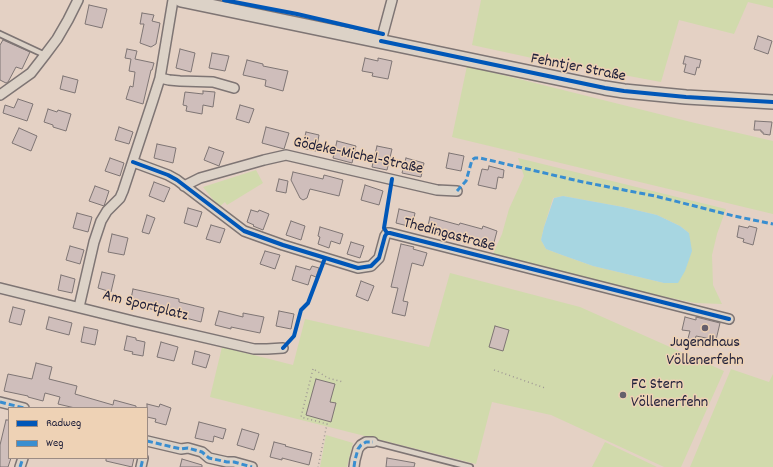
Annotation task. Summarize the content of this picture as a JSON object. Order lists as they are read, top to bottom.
{
  "streets": {
    "street": [
      "Fehntjer Straße",
      "Gödeke-Michel-Straße",
      "Thedingastraße",
      "Am Sportplatz"
    ]
  },
  "crossings": [
    ["Gödeke-Michel-Straße", "Thedingastraße"]
  ],
  "places": ["Jugendhaus Völlenerfehn", "FC Stern Völlenerfehn"],
  "legend": ["Radweg", "Weg"]
}
